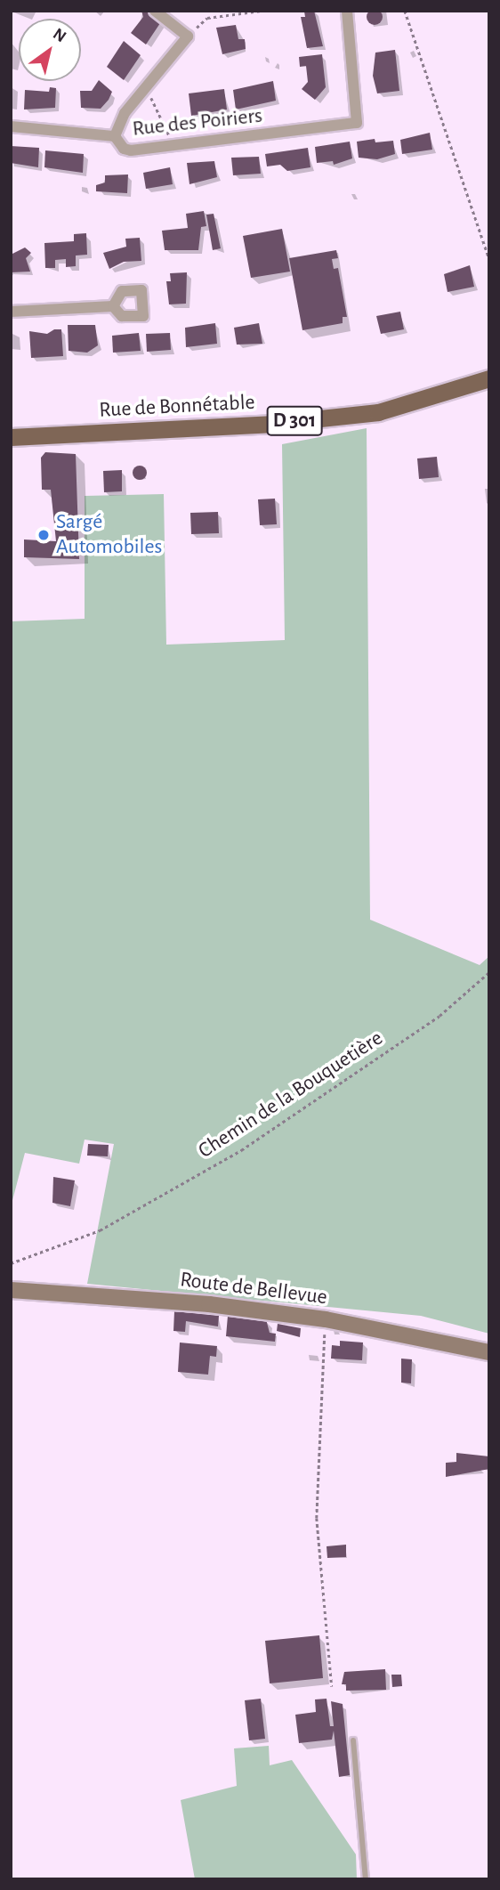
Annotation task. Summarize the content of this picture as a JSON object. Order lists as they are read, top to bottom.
{
  "streets": {
    "main road": ["Rue de Bonnétable", "D 301"],
    "street": ["Rue des Poiriers", "Route de Bellevue"],
    "path": ["Chemin de la Bouquetière"]
  },
  "places": ["Sargé Automobiles"],
  "north": "top right"
}
